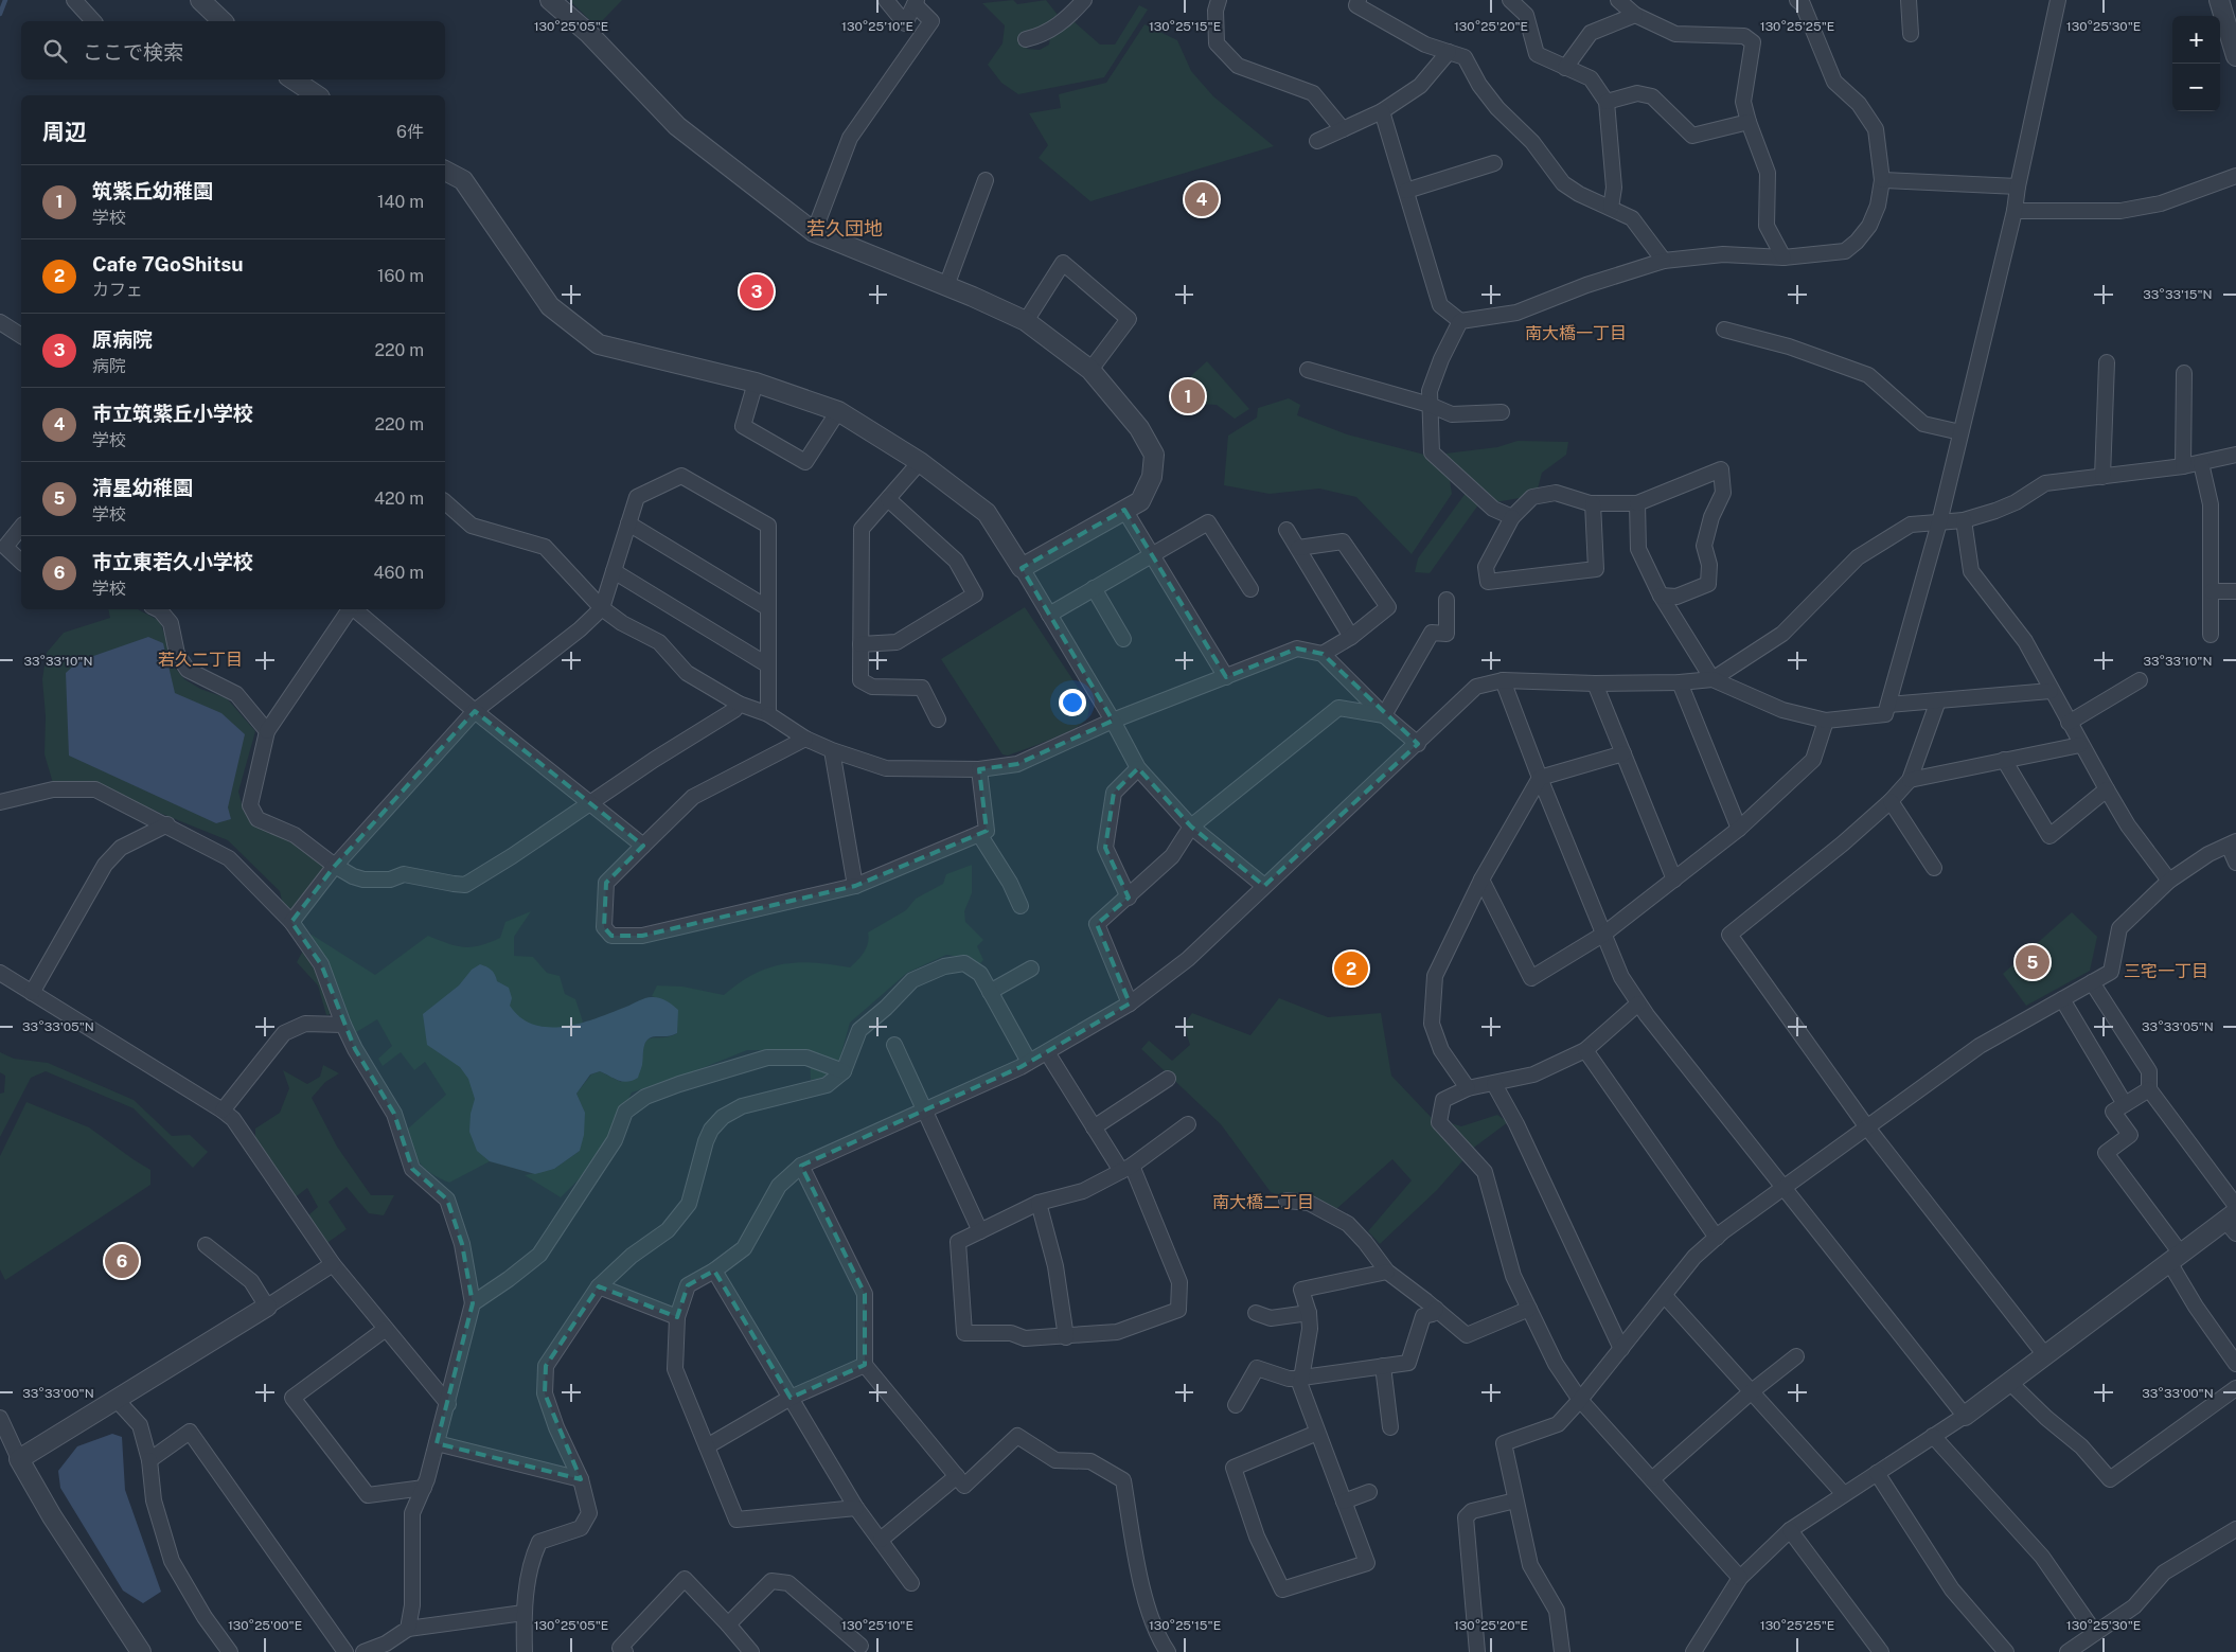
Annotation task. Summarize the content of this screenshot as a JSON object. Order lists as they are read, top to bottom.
{
  "districts": [
    "若久団地",
    "南大橋一丁目",
    "若久二丁目",
    "三宅一丁目",
    "南大橋二丁目"
  ],
  "page": {
    "map_buttons": ["+", "−"],
    "search": "ここで検索",
    "heading": ["周辺", "6件"],
    "list": [
      {
        "mark": "1",
        "name": "筑紫丘幼稚園",
        "note": "学校",
        "value": "140 m"
      },
      {
        "mark": "2",
        "name": "Cafe 7GoShitsu",
        "note": "カフェ",
        "value": "160 m"
      },
      {
        "mark": "3",
        "name": "原病院",
        "note": "病院",
        "value": "220 m"
      },
      {
        "mark": "4",
        "name": "市立筑紫丘小学校",
        "note": "学校",
        "value": "220 m"
      },
      {
        "mark": "5",
        "name": "清星幼稚園",
        "note": "学校",
        "value": "420 m"
      },
      {
        "mark": "6",
        "name": "市立東若久小学校",
        "note": "学校",
        "value": "460 m"
      }
    ],
    "pins": [
      "4",
      "3",
      "1",
      "5",
      "2",
      "6"
    ]
  },
  "coordinates": [
    "130°25'05\"E",
    "130°25'10\"E",
    "130°25'15\"E",
    "130°25'20\"E",
    "130°25'25\"E",
    "130°25'30\"E",
    "33°33'15\"N",
    "33°33'10\"N",
    "33°33'05\"N",
    "33°33'00\"N",
    "130°25'00\"E"
  ]
}
